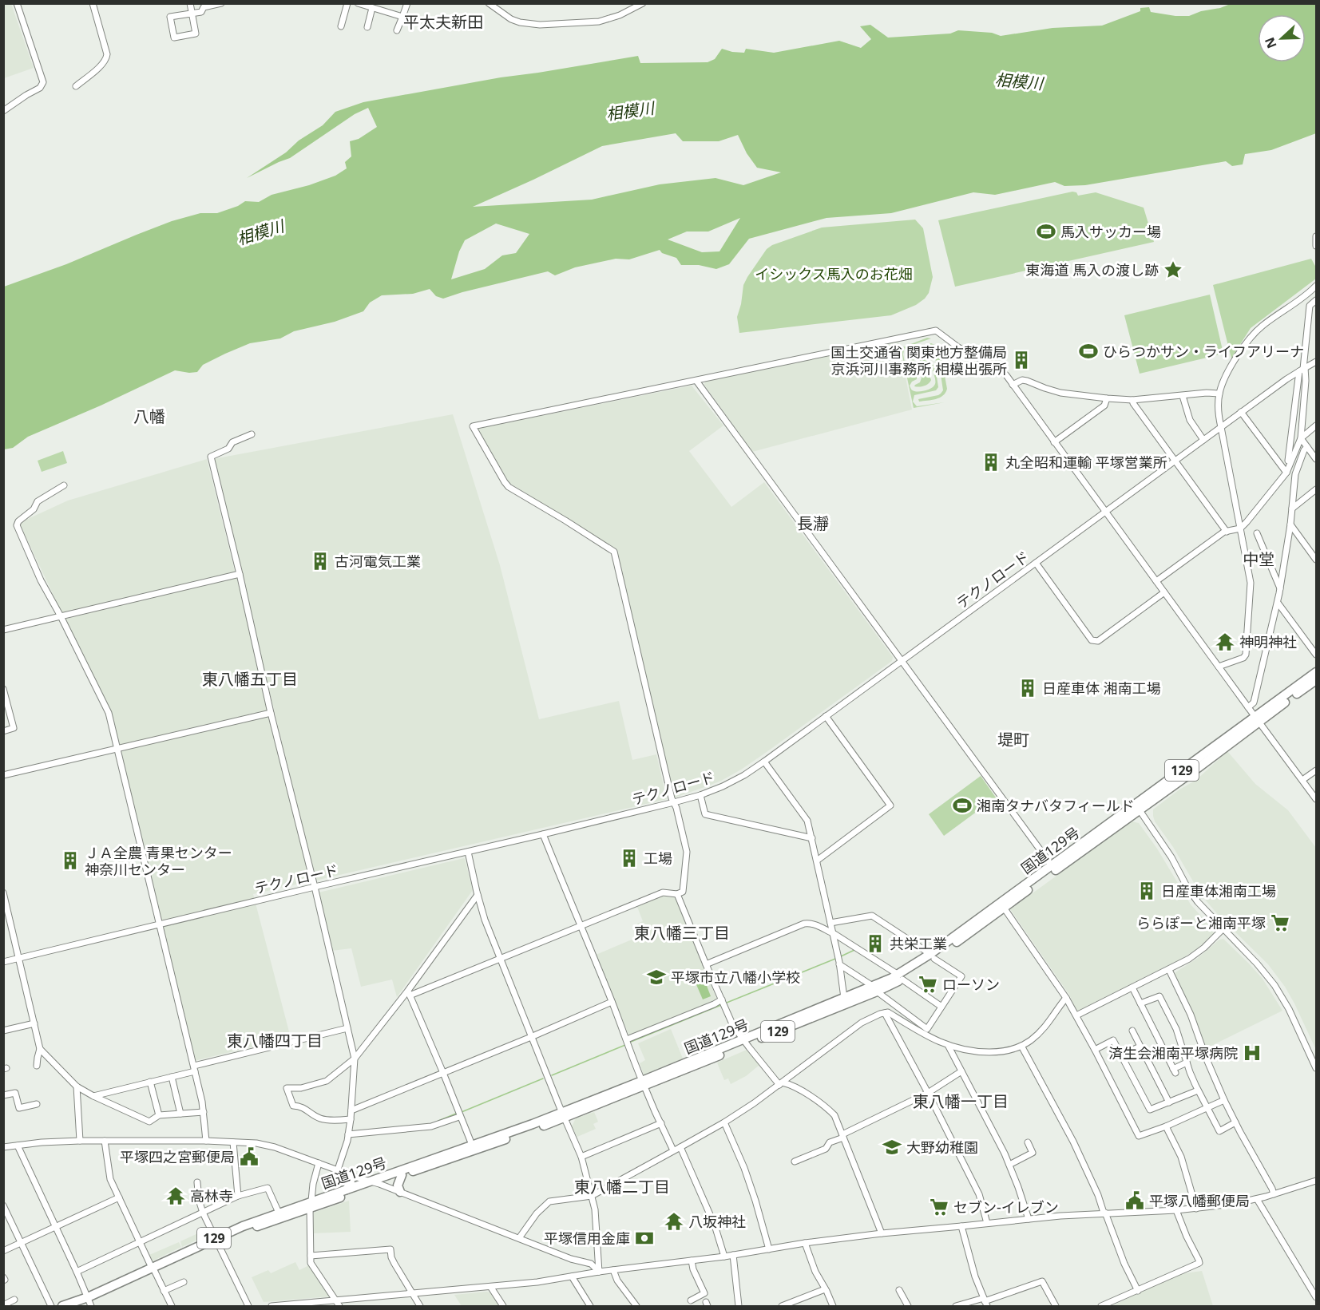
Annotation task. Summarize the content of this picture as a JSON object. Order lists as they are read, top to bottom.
{
  "streets": {
    "highway": ["129", "国道129号"],
    "street": ["テクノロード"]
  },
  "districts": [
    "平太夫新田",
    "八幡",
    "長瀞",
    "中堂",
    "東八幡五丁目",
    "堤町",
    "東八幡三丁目",
    "東八幡四丁目",
    "東八幡一丁目",
    "東八幡二丁目"
  ],
  "water": ["相模川"],
  "parks": ["イシックス馬入のお花畑"],
  "places": {
    "sports": ["馬入サッカー場", "ひらつかサン・ライフアリーナ", "湘南タナバタフィールド"],
    "place": ["東海道 馬入の渡し跡"],
    "building": [
      "国土交通省 関東地方整備局 京浜河川事務所 相模出張所",
      "丸全昭和運輸 平塚営業所",
      "古河電気工業",
      "日産車体 湘南工場",
      "工場",
      "ＪＡ全農 青果センター 神奈川センター",
      "日産車体湘南工場",
      "共栄工業"
    ],
    "temple": ["神明神社", "高林寺", "八坂神社"],
    "supermarket": ["ららぽーと湘南平塚", "ローソン", "セブン-イレブン"],
    "school or university": ["平塚市立八幡小学校", "大野幼稚園"],
    "hospital": ["済生会湘南平塚病院"],
    "public building": ["平塚四之宮郵便局", "平塚八幡郵便局"],
    "bank": ["平塚信用金庫"]
  },
  "north": "left"
}
